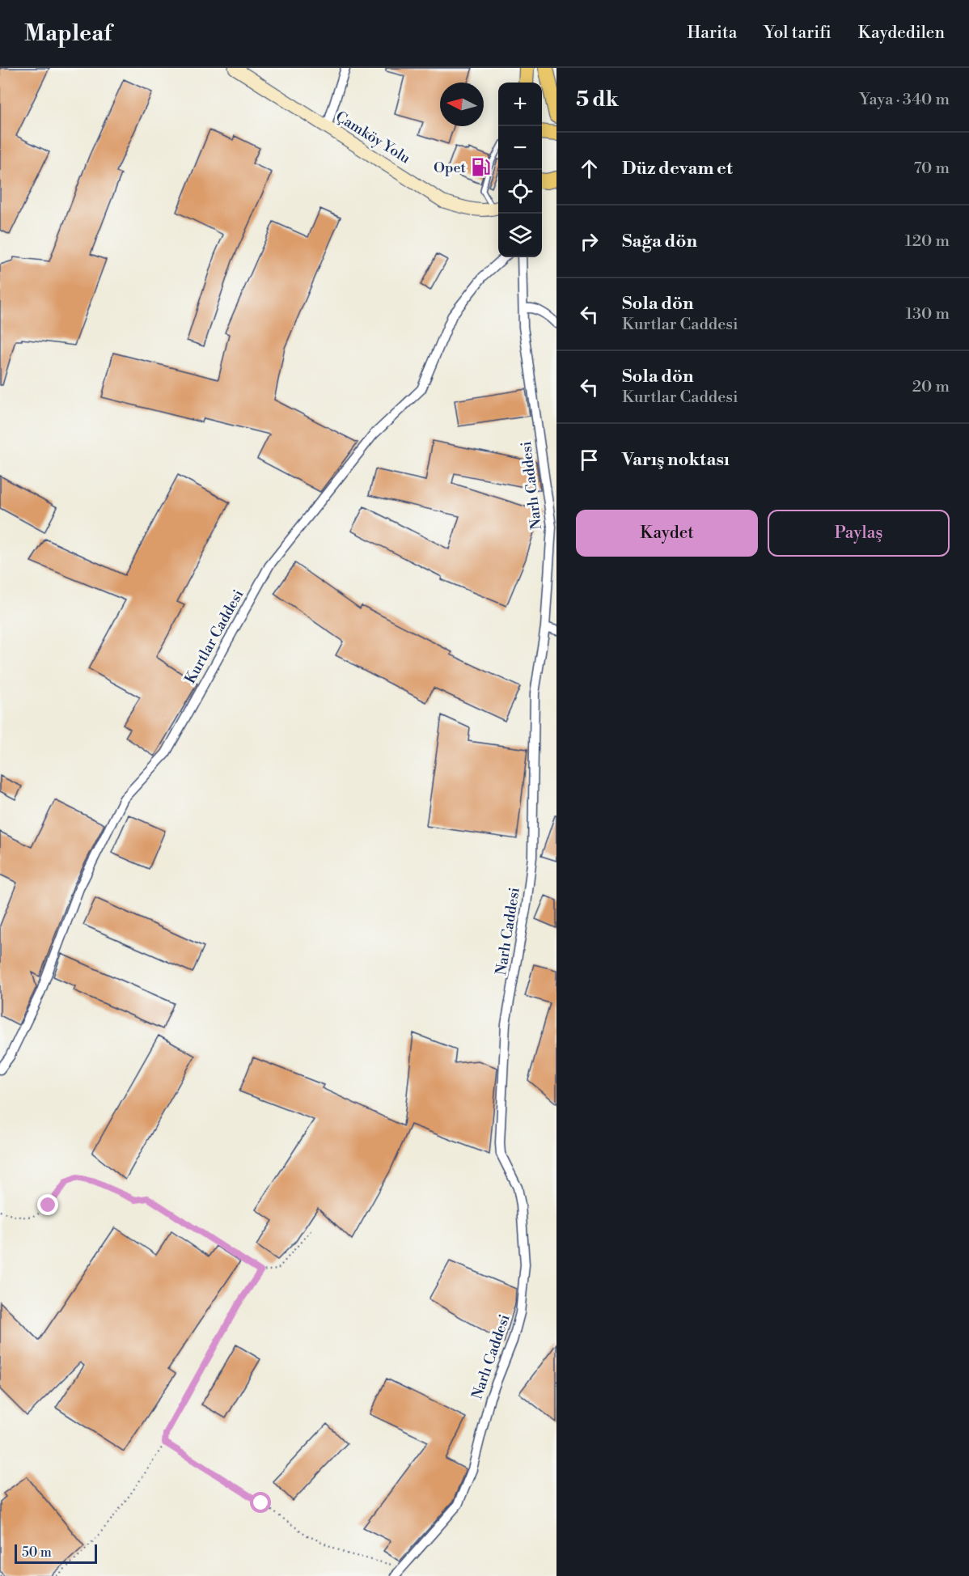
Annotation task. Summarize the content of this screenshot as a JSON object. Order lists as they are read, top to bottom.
{
  "streets": {
    "main road": ["Çamköy Yolu"],
    "street": ["Narlı Caddesi", "Kurtlar Caddesi"]
  },
  "places": {
    "fuel station": ["Opet"]
  },
  "scale_bar": "50 m",
  "north": "left",
  "page": {
    "header": "Mapleaf",
    "nav": ["Harita", "Yol tarifi", "Kaydedilen"],
    "heading": ["5 dk", "Yaya · 340 m"],
    "map_buttons": ["+", "−"],
    "list": [
      ["Düz devam et", "70 m"],
      ["Sağa dön", "120 m"],
      ["Sola dön", "Kurtlar Caddesi", "130 m"],
      ["Sola dön", "Kurtlar Caddesi", "20 m"],
      "Varış noktası"
    ],
    "buttons": ["Kaydet", "Paylaş"],
    "scale": "50 m"
  }
}
